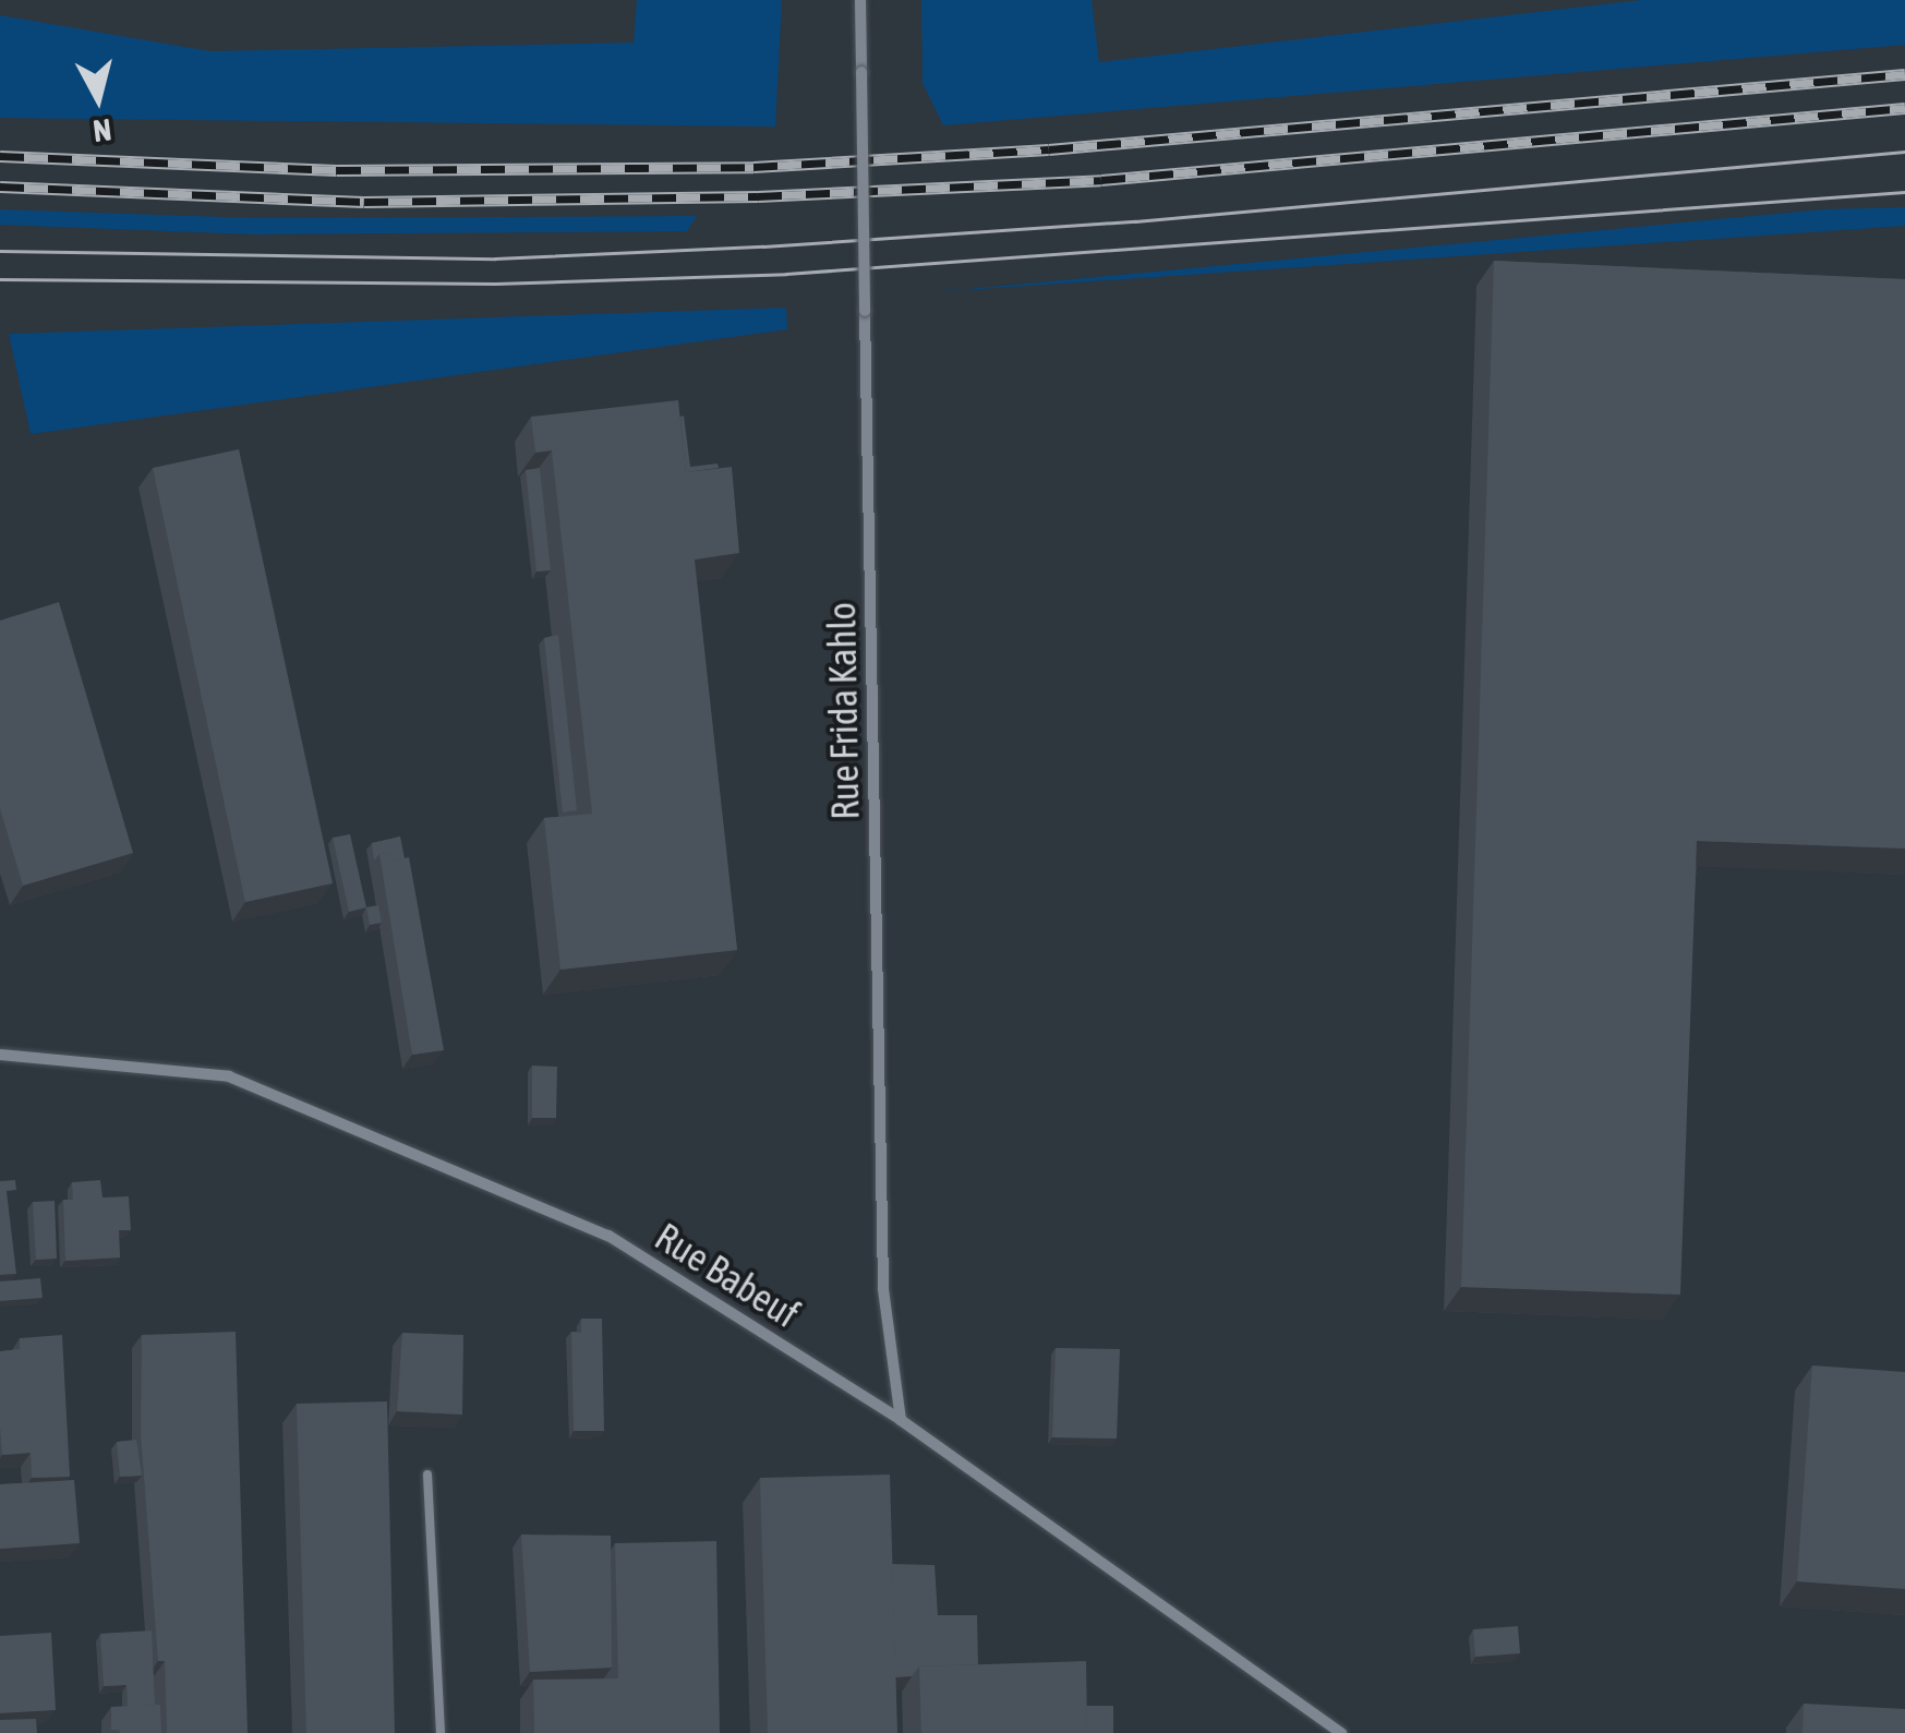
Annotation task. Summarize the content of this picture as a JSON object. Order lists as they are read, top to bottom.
{
  "streets": {
    "street": ["Rue Frida Kahlo", "Rue Babeuf"]
  },
  "crossings": [
    ["Rue Frida Kahlo", "Rue Babeuf"]
  ],
  "north": "bottom"
}
